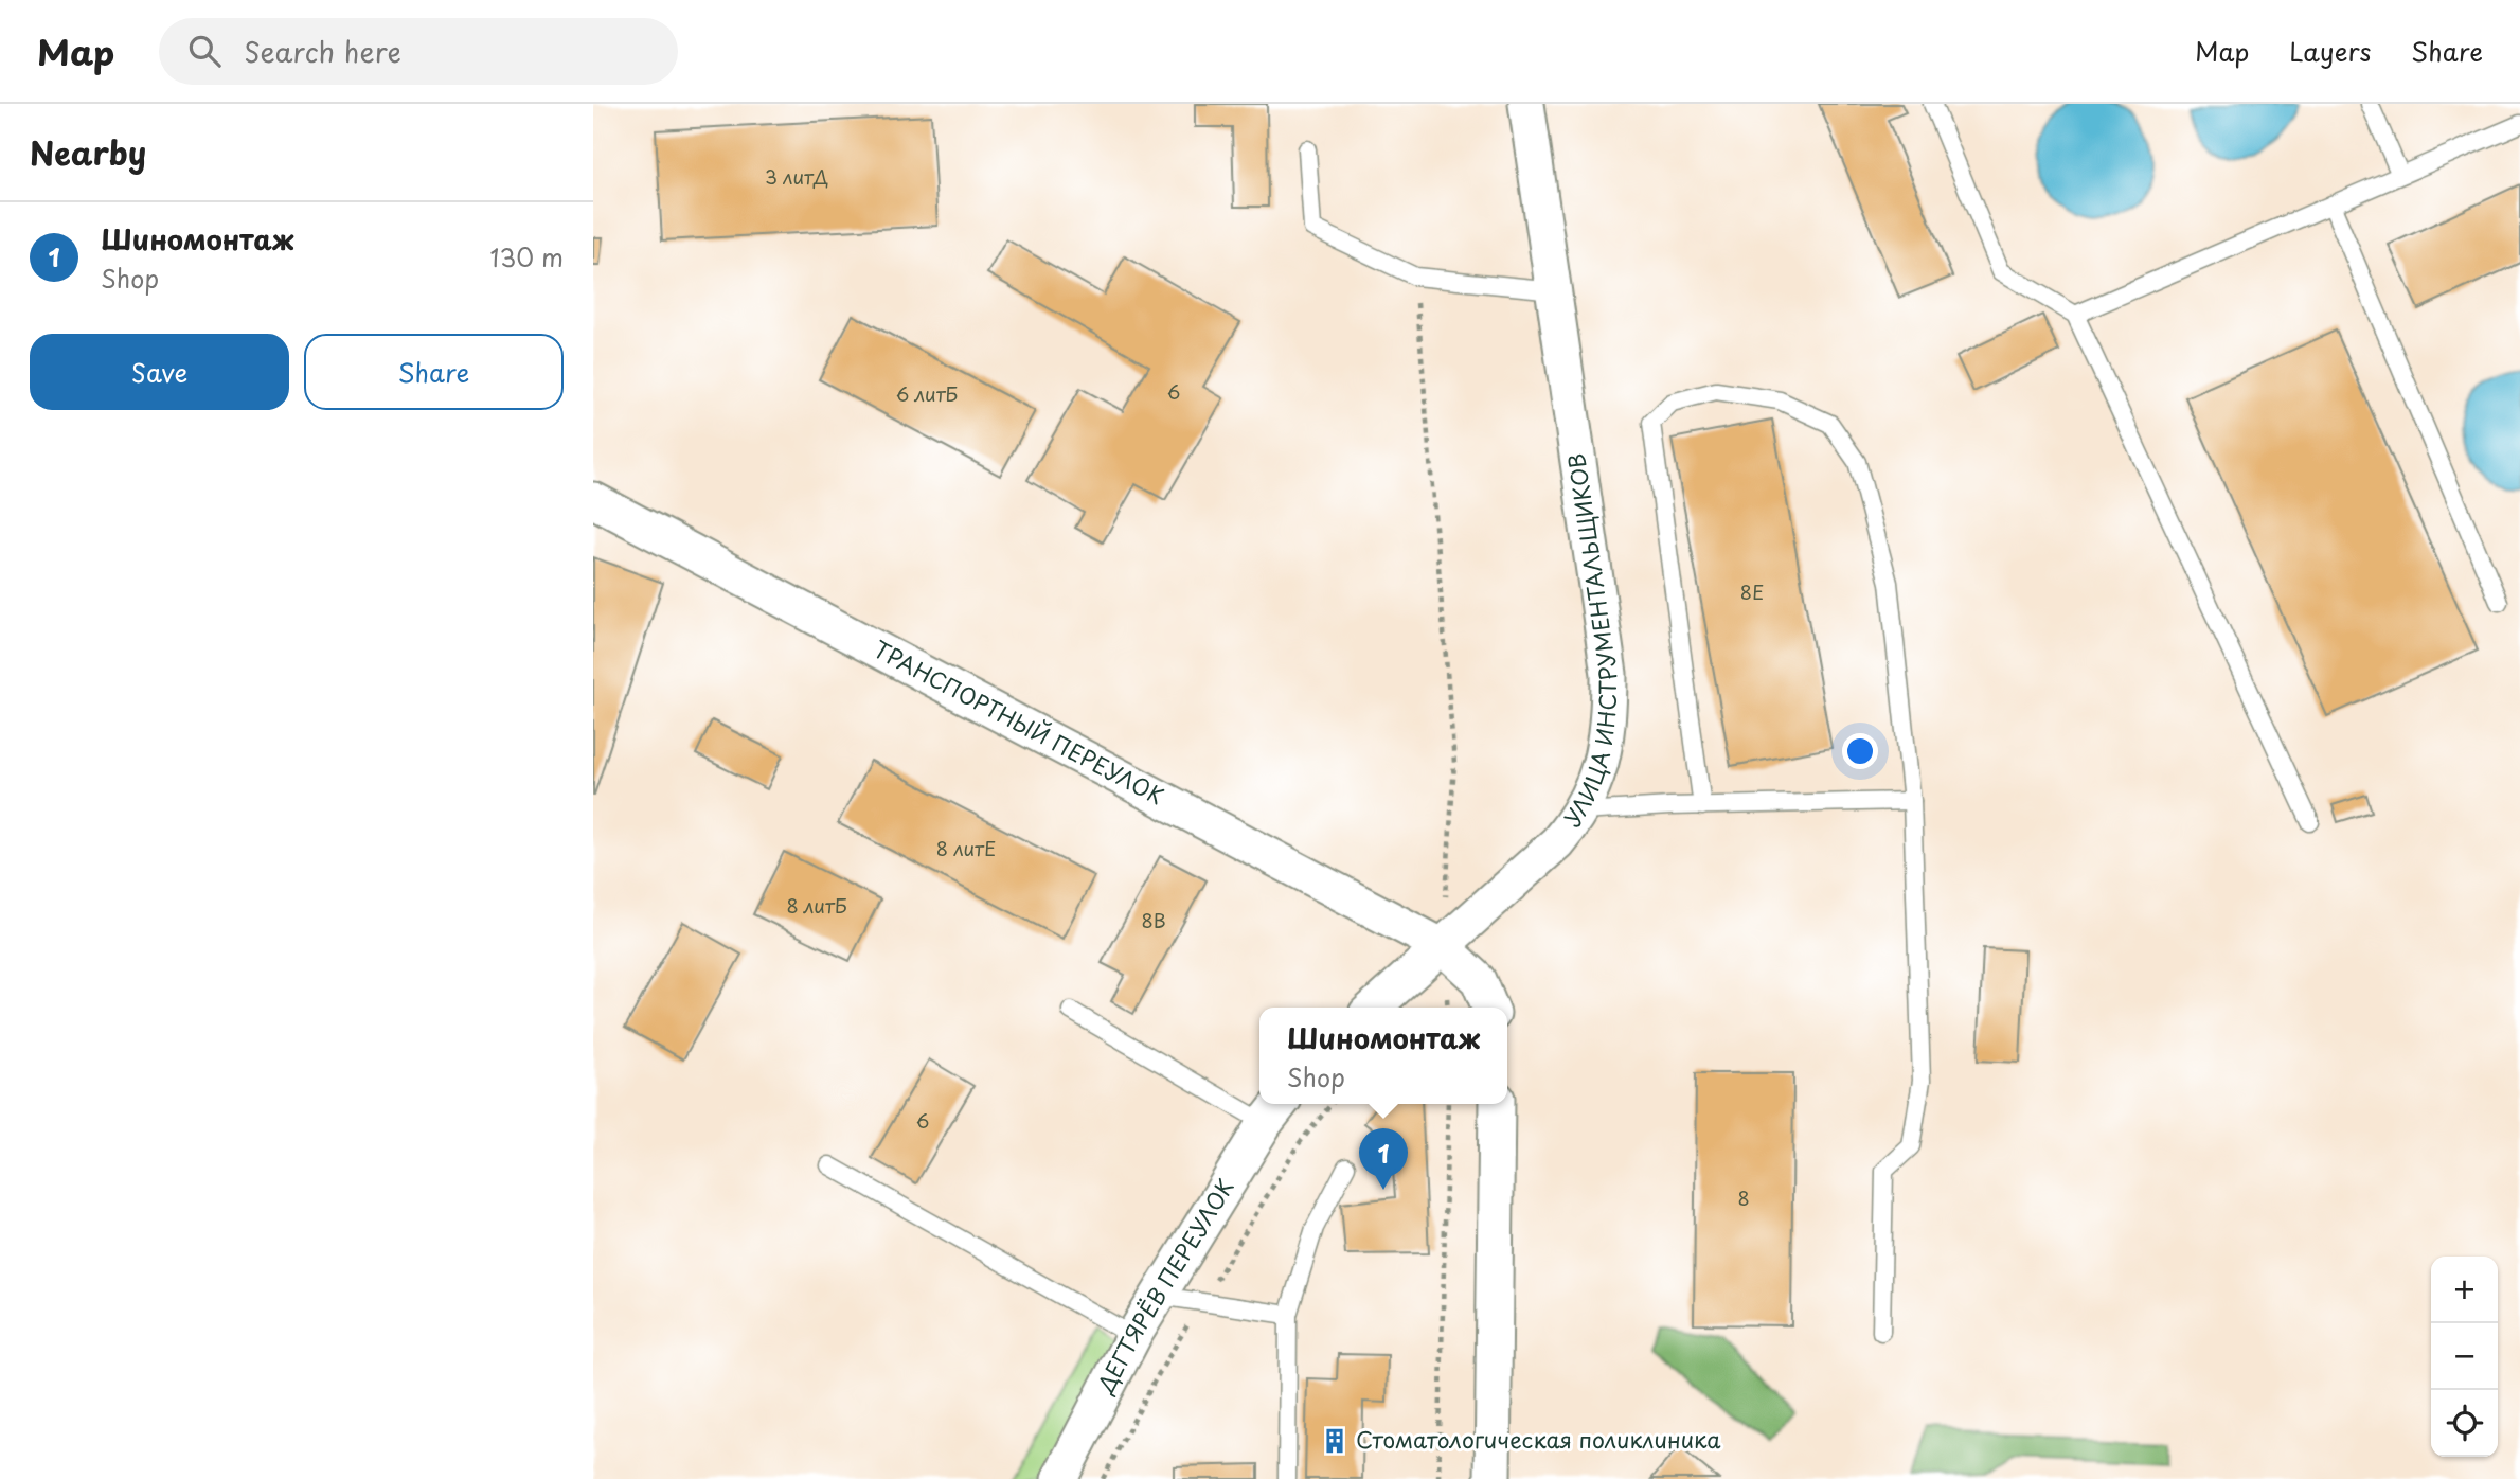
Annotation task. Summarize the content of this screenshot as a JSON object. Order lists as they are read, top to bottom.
{
  "streets": {
    "street": ["УЛИЦА ИНСТРУМЕНТАЛЬЩИКОВ", "ТРАНСПОРТНЫЙ ПЕРЕУЛОК", "ДЕГТЯРЁВ ПЕРЕУЛОК"]
  },
  "crossings": [
    ["УЛИЦА ИНСТРУМЕНТАЛЬЩИКОВ", "ТРАНСПОРТНЫЙ ПЕРЕУЛОК"]
  ],
  "places": {
    "building": ["Стоматологическая поликлиника"]
  },
  "house_numbers": [
    "3 литД",
    "6",
    "6 литБ",
    "8Е",
    "8 литЕ",
    "8 литБ",
    "8В",
    "6",
    "8"
  ],
  "page": {
    "header": "Map",
    "search": "Search here",
    "nav": ["Map", "Layers", "Share"],
    "heading": "Nearby",
    "list": [
      {
        "mark": "1",
        "name": "Шиномонтаж",
        "note": "Shop",
        "value": "130 m"
      }
    ],
    "buttons": ["Save", "Share"],
    "popup": ["Шиномонтаж", "Shop"],
    "pins": "1",
    "map_buttons": ["+", "−"]
  }
}
